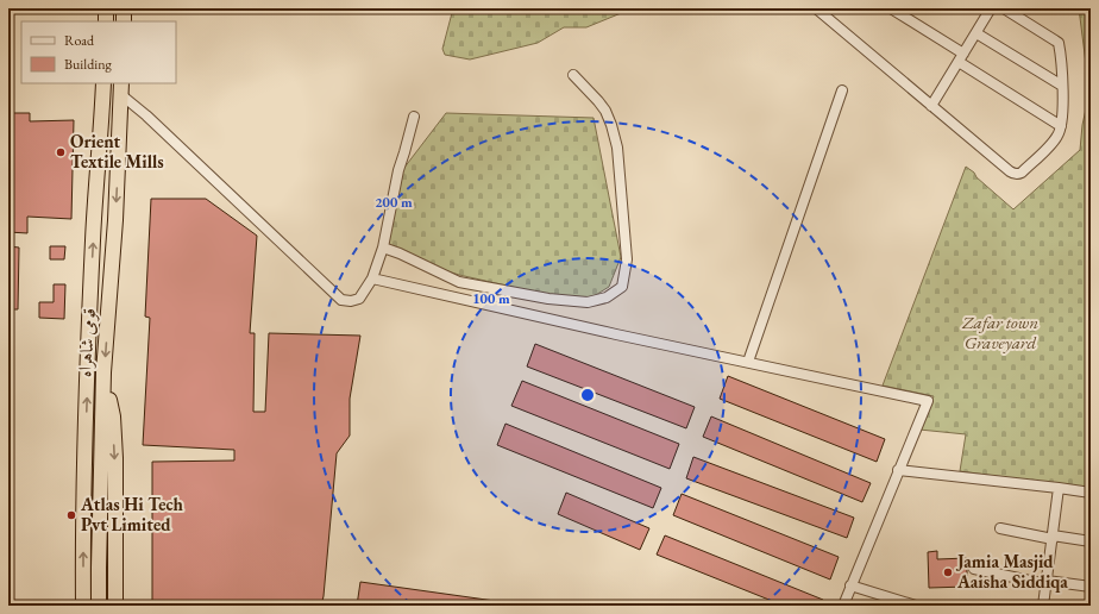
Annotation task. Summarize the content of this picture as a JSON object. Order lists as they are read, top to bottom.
{
  "streets": {
    "highway": ["قومی شاہراہ"]
  },
  "parks": ["Zafar town Graveyard"],
  "places": ["Orient Textile Mills", "Atlas Hi Tech Pvt Limited", "Jamia Masjid Aaisha Siddiqa"],
  "legend": ["Road", "Building"],
  "rings": ["200 m", "100 m"]
}
